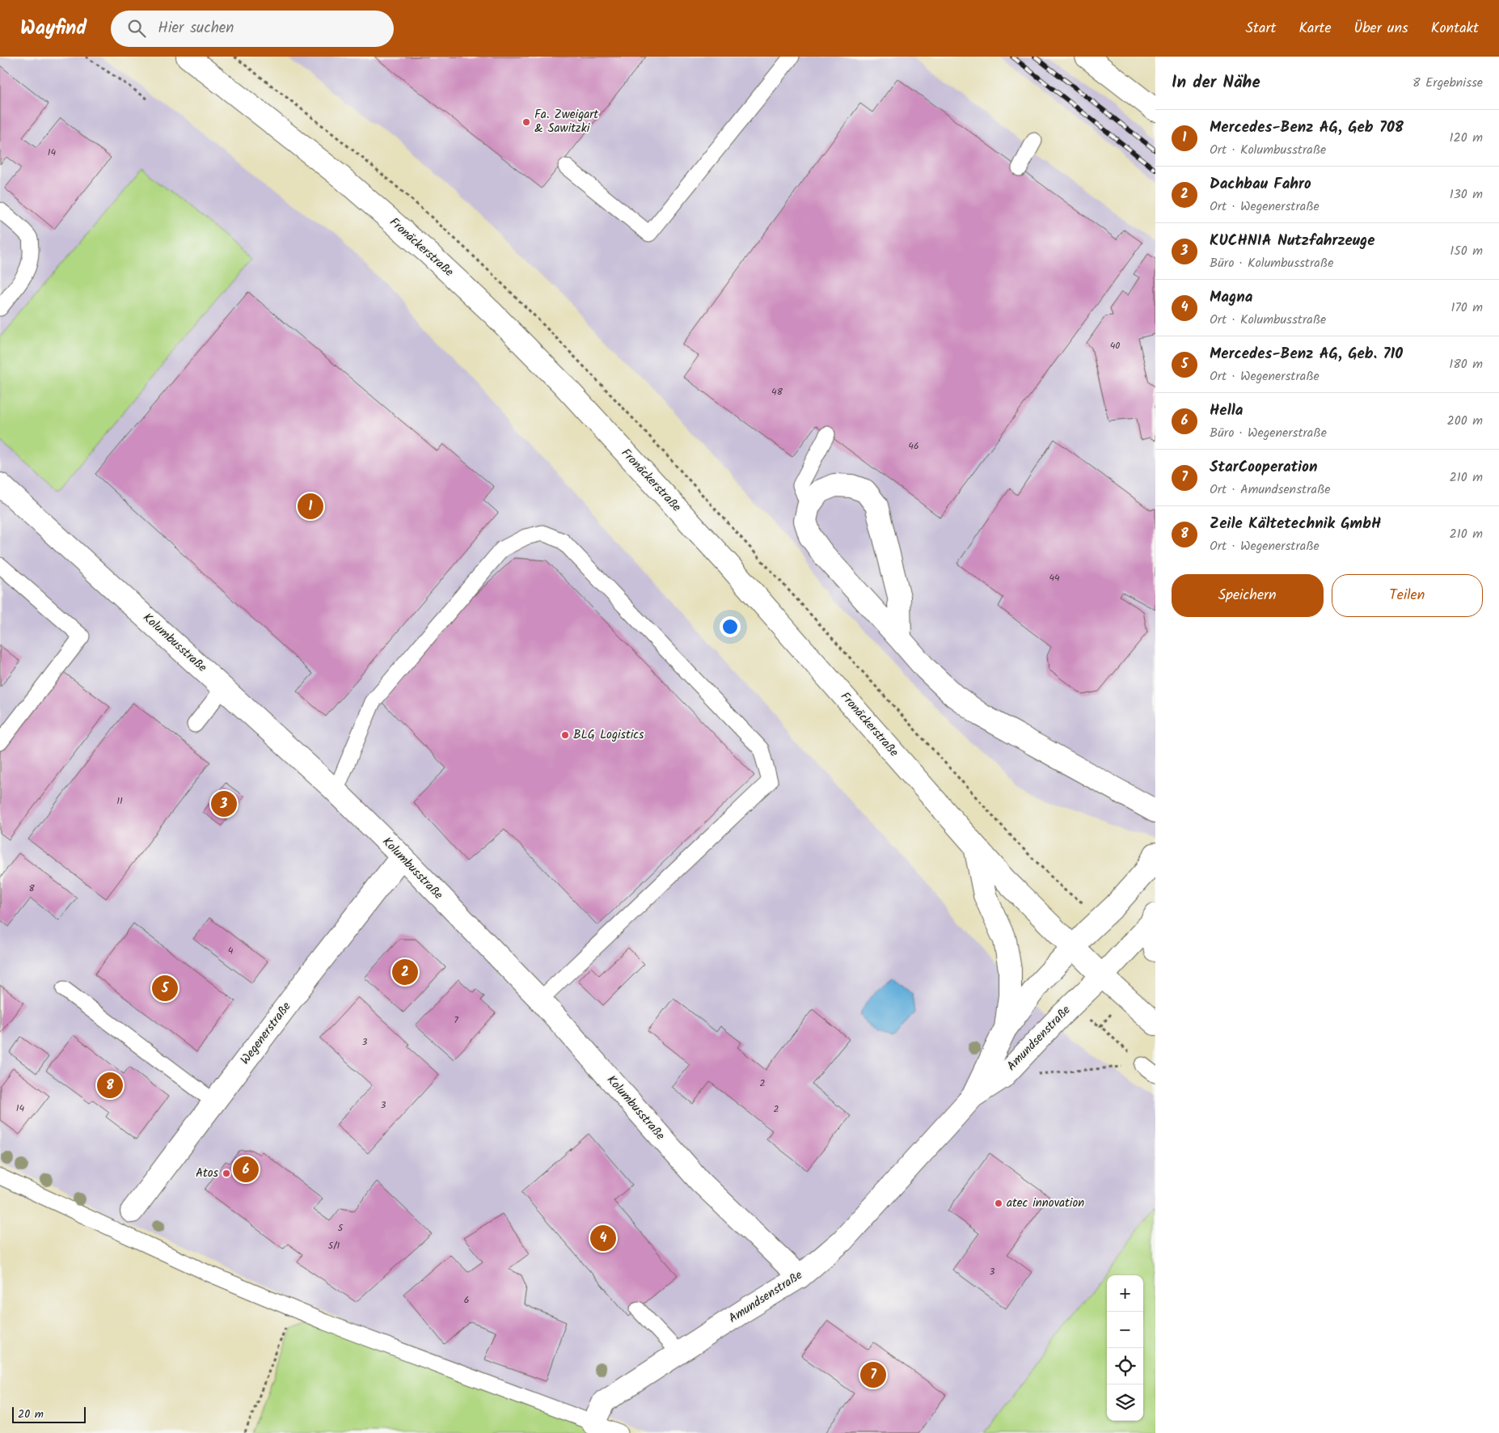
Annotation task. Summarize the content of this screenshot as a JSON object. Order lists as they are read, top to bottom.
{
  "streets": {
    "street": [
      "Fronäckerstraße",
      "Kolumbusstraße",
      "Wegenerstraße",
      "Amundsenstraße"
    ]
  },
  "crossings": [
    ["Fronäckerstraße", "Amundsenstraße"],
    ["Kolumbusstraße", "Wegenerstraße"],
    ["Kolumbusstraße", "Amundsenstraße"]
  ],
  "places": [
    "Fa. Zweigart & Sawitzki",
    "BLG Logistics",
    "Atos",
    "atec innovation"
  ],
  "house_numbers": [
    "14",
    "40",
    "48",
    "46",
    "44",
    "11",
    "8",
    "4",
    "7",
    "3",
    "2",
    "3",
    "14",
    "2",
    "5",
    "5/1",
    "3",
    "6"
  ],
  "scale_bar": "20 m",
  "page": {
    "header": "Wayfind",
    "search": "Hier suchen",
    "nav": [
      "Start",
      "Karte",
      "Über uns",
      "Kontakt"
    ],
    "heading": ["In der Nähe", "8 Ergebnisse"],
    "list": [
      {
        "mark": "1",
        "name": "Mercedes-Benz AG, Geb 708",
        "note": "Ort · Kolumbusstraße",
        "value": "120 m"
      },
      {
        "mark": "2",
        "name": "Dachbau Fahro",
        "note": "Ort · Wegenerstraße",
        "value": "130 m"
      },
      {
        "mark": "3",
        "name": "KUCHNIA Nutzfahrzeuge",
        "note": "Büro · Kolumbusstraße",
        "value": "150 m"
      },
      {
        "mark": "4",
        "name": "Magna",
        "note": "Ort · Kolumbusstraße",
        "value": "170 m"
      },
      {
        "mark": "5",
        "name": "Mercedes-Benz AG, Geb. 710",
        "note": "Ort · Wegenerstraße",
        "value": "180 m"
      },
      {
        "mark": "6",
        "name": "Hella",
        "note": "Büro · Wegenerstraße",
        "value": "200 m"
      },
      {
        "mark": "7",
        "name": "StarCooperation",
        "note": "Ort · Amundsenstraße",
        "value": "210 m"
      },
      {
        "mark": "8",
        "name": "Zeile Kältetechnik GmbH",
        "note": "Ort · Wegenerstraße",
        "value": "210 m"
      }
    ],
    "pins": [
      "1",
      "3",
      "2",
      "5",
      "8",
      "6",
      "4",
      "7"
    ],
    "buttons": ["Speichern", "Teilen"],
    "map_buttons": ["+", "−"],
    "scale": "20 m"
  }
}
